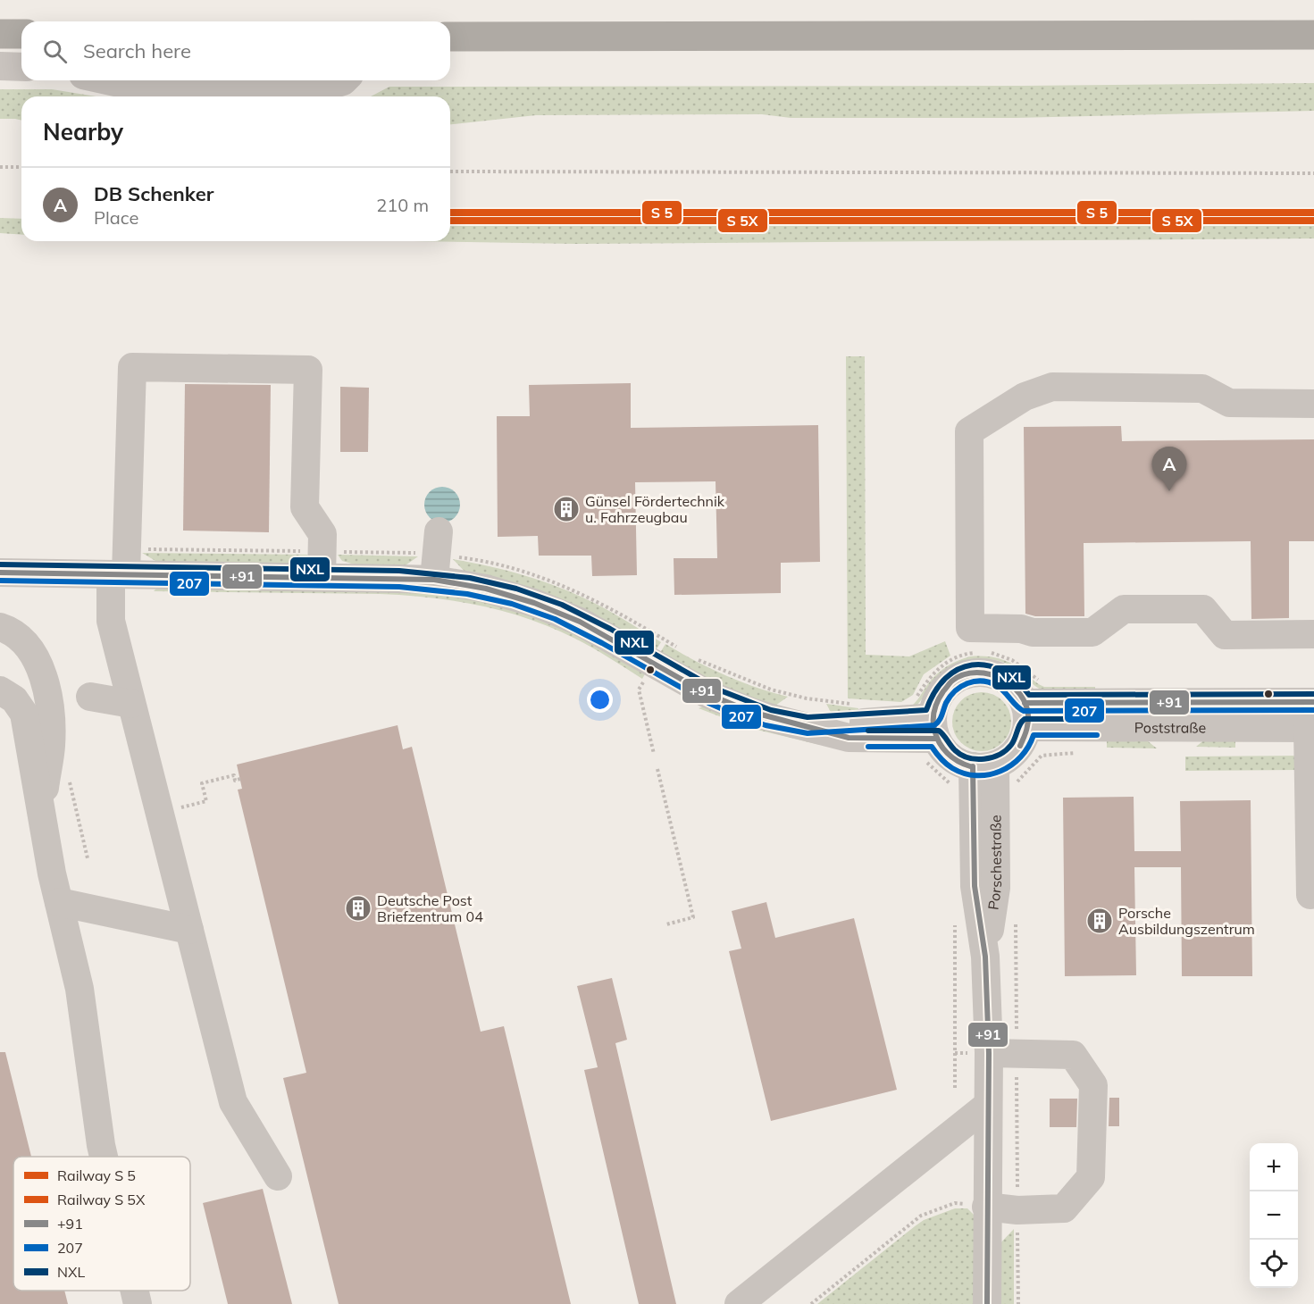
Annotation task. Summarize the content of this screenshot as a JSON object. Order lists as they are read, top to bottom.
{
  "streets": {
    "street": ["Poststraße", "Porschestraße"]
  },
  "crossings": [
    ["Poststraße", "Porschestraße"]
  ],
  "places": {
    "building": ["Günsel Fördertechnik u. Fahrzeugbau", "Deutsche Post Briefzentrum 04", "Porsche Ausbildungszentrum"]
  },
  "lines": ["transit line NXL", "transit line +91", "transit line 207"],
  "legend": [
    "Railway S 5",
    "Railway S 5X",
    "+91",
    "207",
    "NXL"
  ],
  "page": {
    "search": "Search here",
    "heading": "Nearby",
    "list": [
      {
        "mark": "A",
        "name": "DB Schenker",
        "note": "Place",
        "value": "210 m"
      }
    ],
    "pins": "A",
    "map_buttons": ["+", "−"]
  }
}
